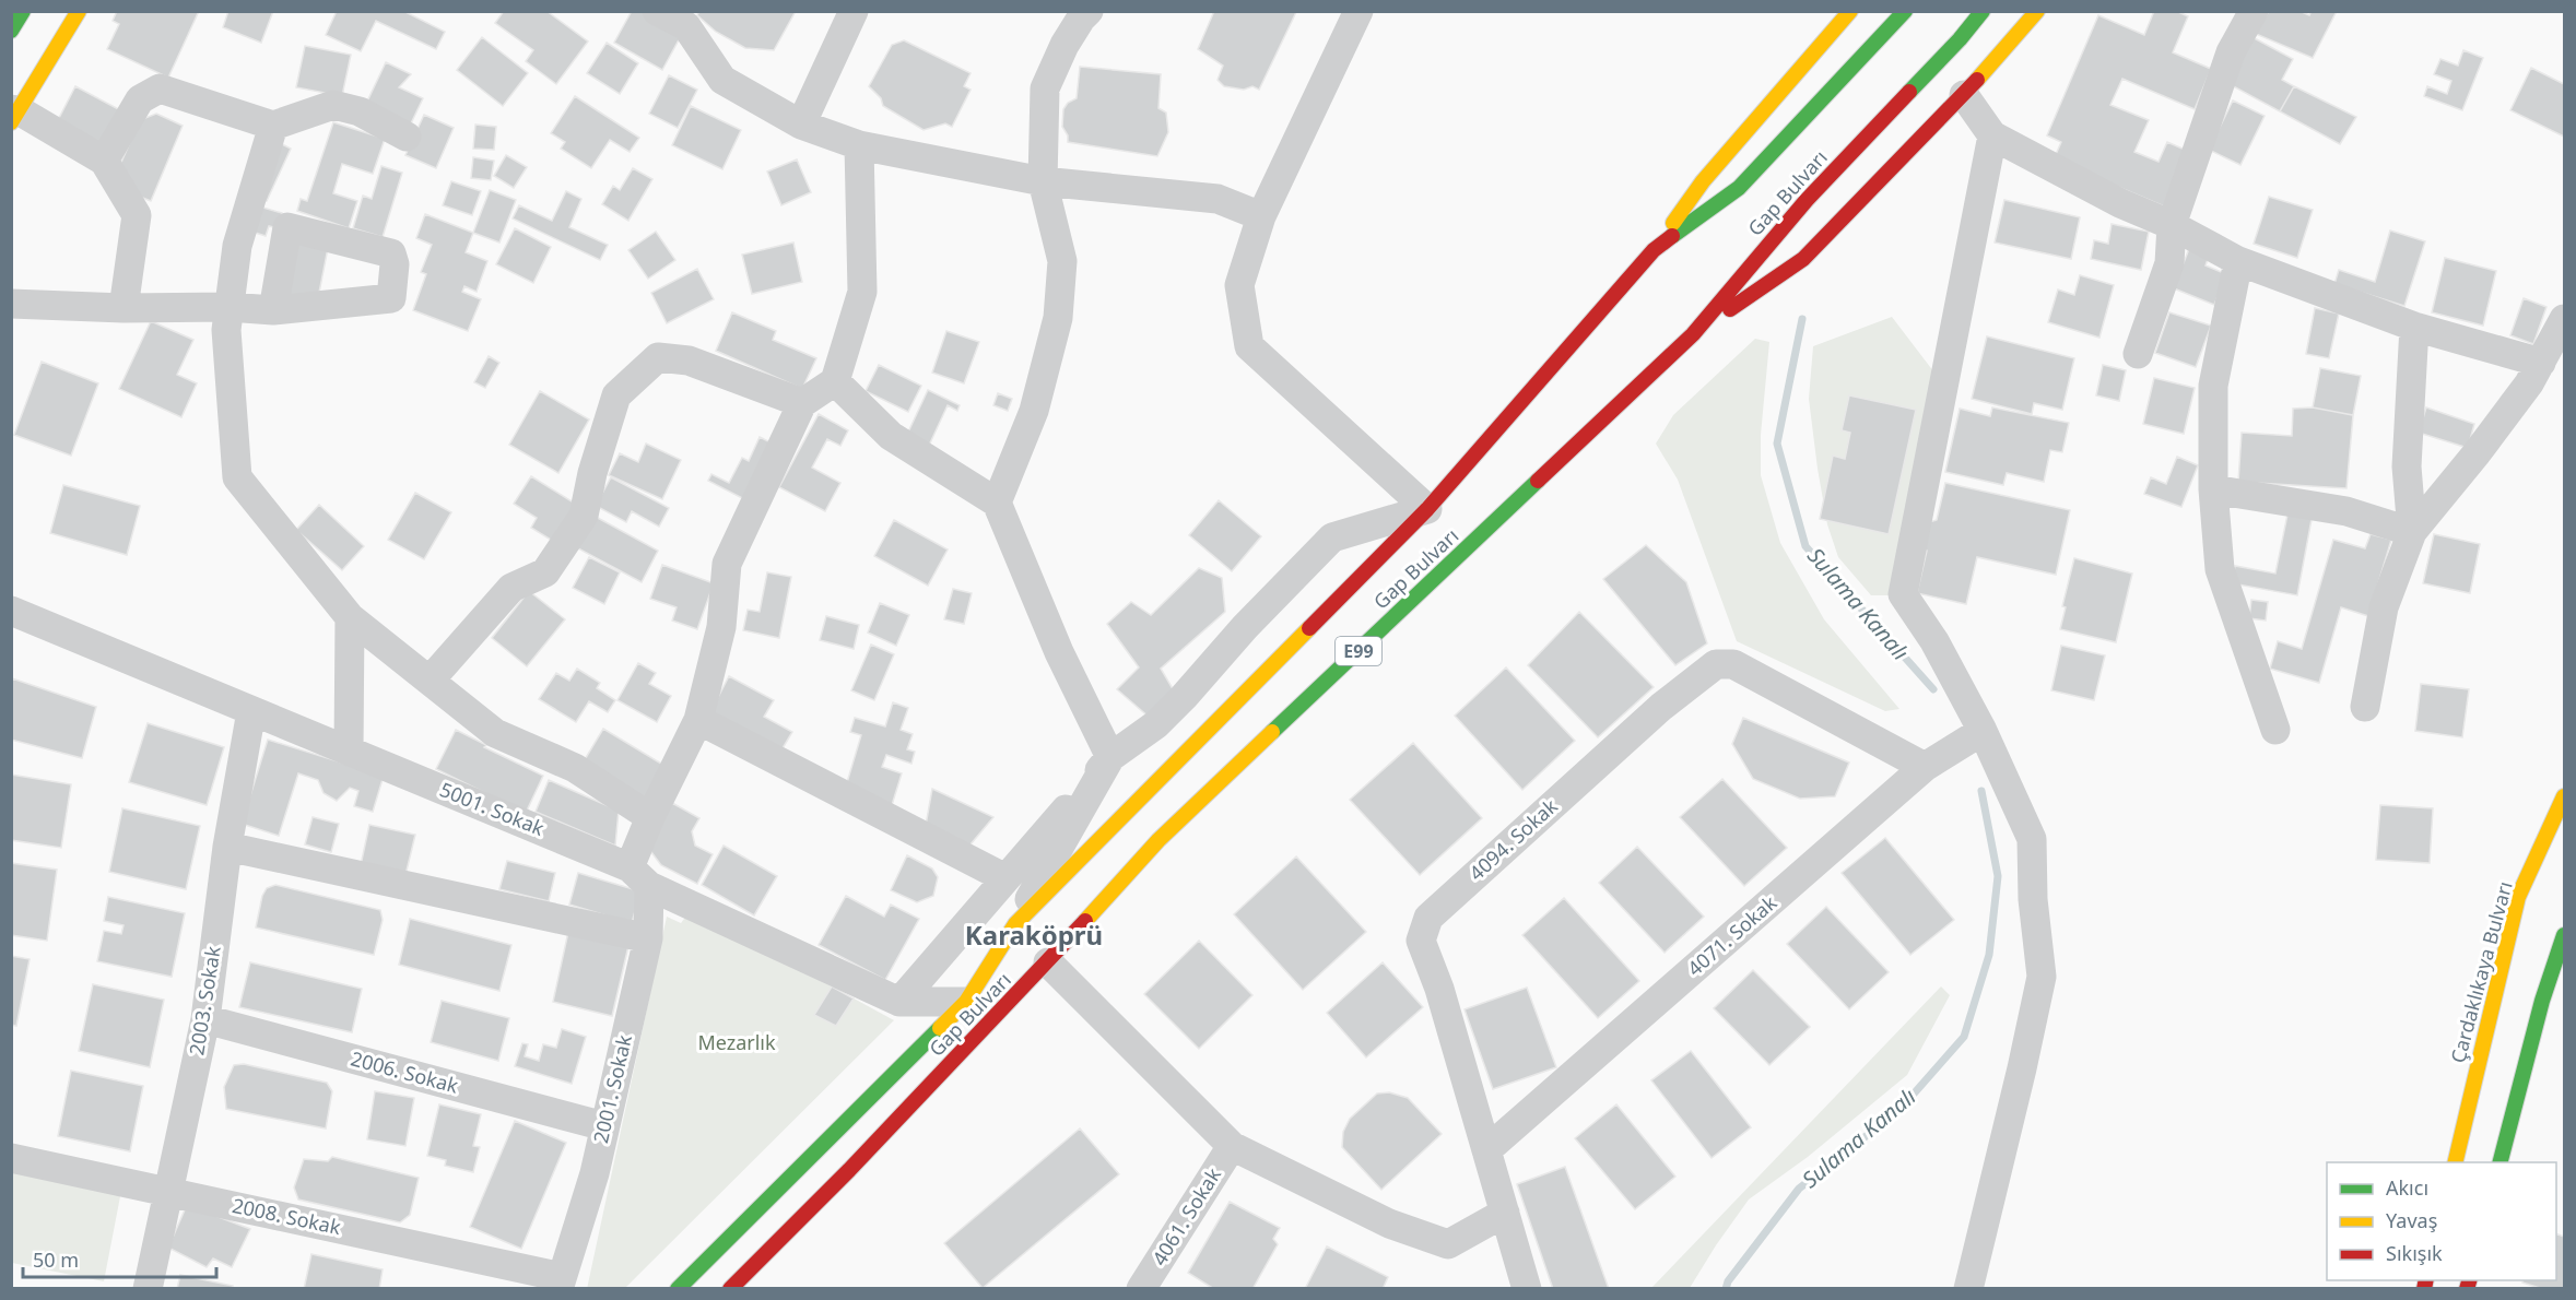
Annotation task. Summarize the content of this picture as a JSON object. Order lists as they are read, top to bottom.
{
  "streets": {
    "main road": ["Gap Bulvarı", "E99", "Çardaklıkaya Bulvarı"],
    "street": [
      "5001. Sokak",
      "4094. Sokak",
      "4071. Sokak",
      "2003. Sokak",
      "2006. Sokak",
      "2001. Sokak",
      "2008. Sokak",
      "4061. Sokak"
    ]
  },
  "crossings": [
    ["Gap Bulvarı", "5001. Sokak"],
    ["5001. Sokak", "2003. Sokak"],
    ["5001. Sokak", "2001. Sokak"],
    ["4094. Sokak", "4071. Sokak"],
    ["2003. Sokak", "2006. Sokak"],
    ["2003. Sokak", "2008. Sokak"],
    ["2006. Sokak", "2001. Sokak"],
    ["2001. Sokak", "2008. Sokak"]
  ],
  "districts": ["Karaköprü"],
  "water": ["Sulama Kanalı"],
  "parks": ["Mezarlık"],
  "legend": ["Akıcı", "Yavaş", "Sıkışık"],
  "scale_bar": "50 m"
}
